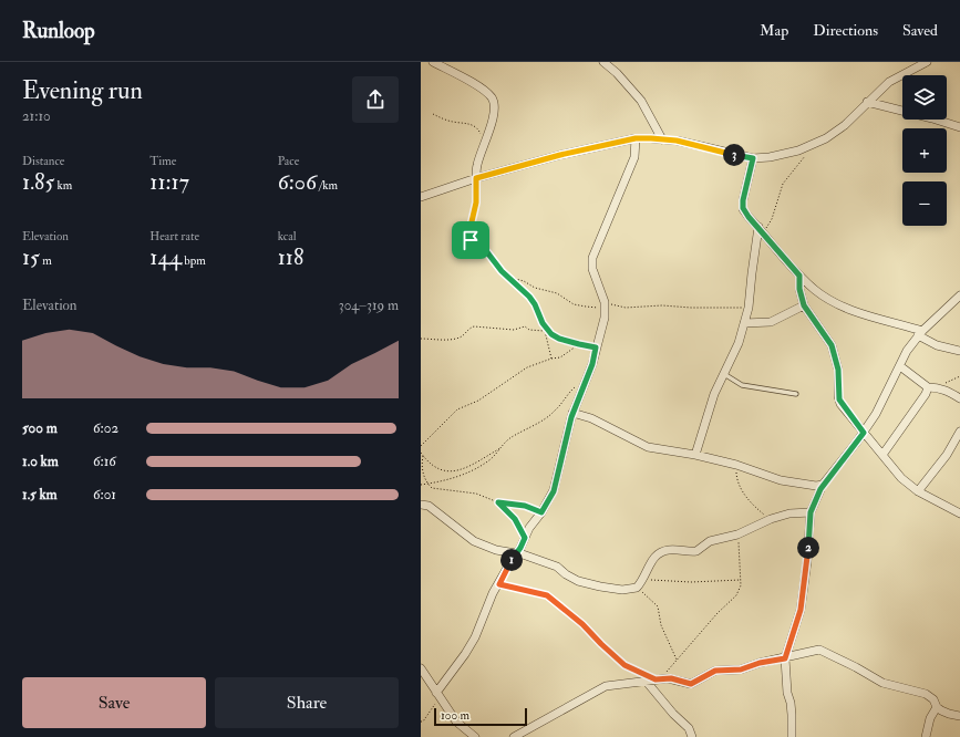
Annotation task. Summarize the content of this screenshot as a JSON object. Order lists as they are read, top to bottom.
{
  "scale_bar": "100 m",
  "page": {
    "header": "Runloop",
    "nav": ["Map", "Directions", "Saved"],
    "heading": ["Evening run", "21:10"],
    "map_buttons": ["+", "−"],
    "stats": [
      ["Distance", "1.85 km"],
      ["Time", "11:17"],
      ["Pace", "6:06 /km"],
      ["Elevation", "15 m"],
      ["Heart rate", "144 bpm"],
      ["kcal", "118"]
    ],
    "pins": ["3", "2", "1"],
    "chart": ["Elevation", "304–319 m"],
    "list": [
      {
        "name": "500 m",
        "note": "6:02"
      },
      {
        "name": "1.0 km",
        "note": "6:16"
      },
      {
        "name": "1.5 km",
        "note": "6:01"
      }
    ],
    "buttons": ["Save", "Share"],
    "scale": "100 m"
  }
}
